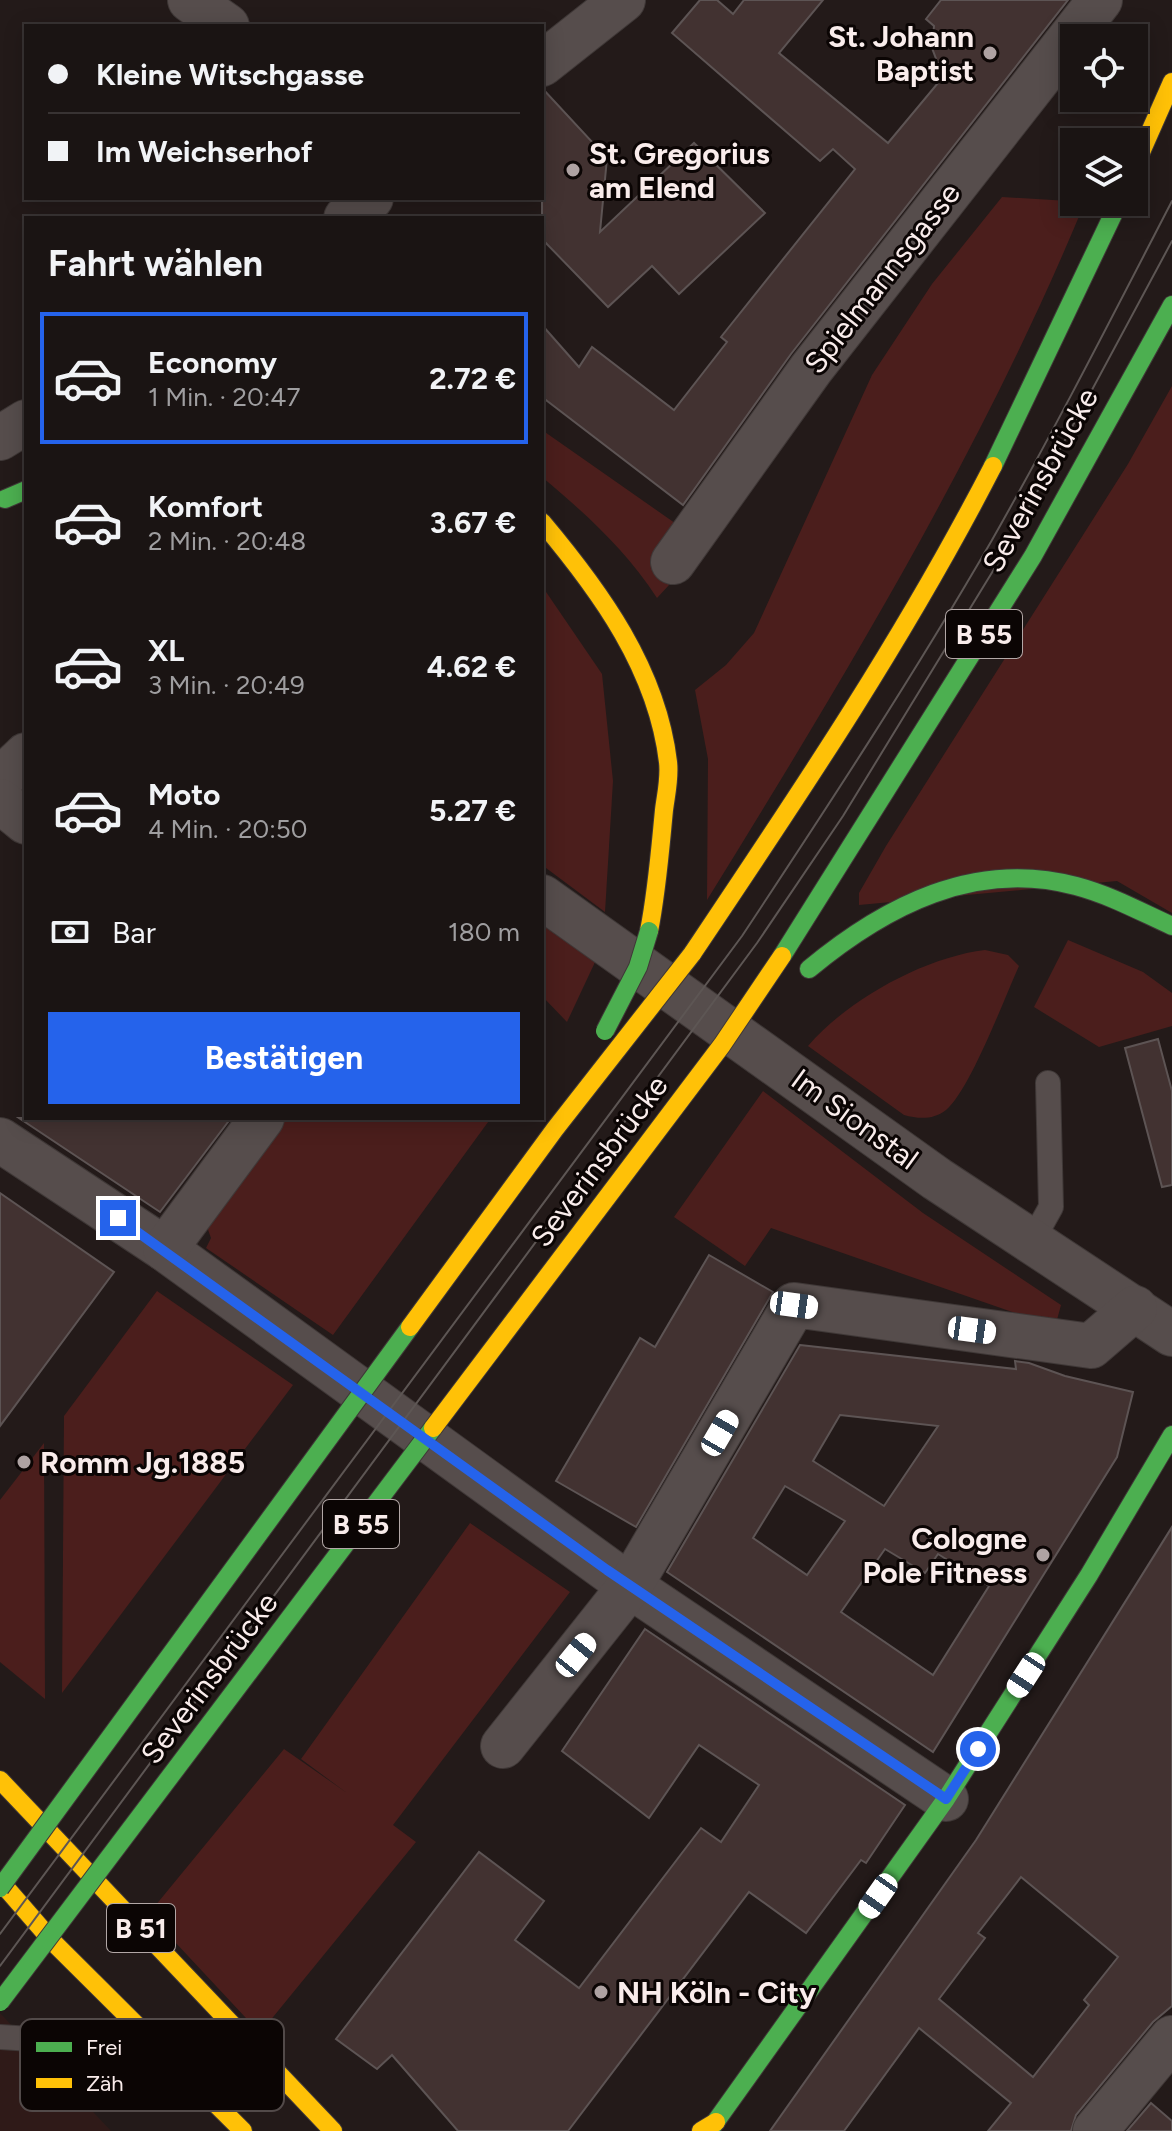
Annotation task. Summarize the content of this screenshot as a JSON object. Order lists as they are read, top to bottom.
{
  "streets": {
    "main road": ["Severinsbrücke", "B 55", "B 51"],
    "street": ["Spielmannsgasse", "Im Sionstal"]
  },
  "places": [
    "St. Johann Baptist",
    "St. Gregorius am Elend",
    "Romm Jg.1885",
    "Cologne Pole Fitness",
    "NH Köln - City"
  ],
  "legend": ["Frei", "Zäh"],
  "page": {
    "banner": ["Kleine Witschgasse", "Im Weichserhof"],
    "heading": "Fahrt wählen",
    "list": [
      {
        "name": "Economy",
        "note": "1 Min. · 20:47",
        "value": "2.72 €"
      },
      {
        "name": "Komfort",
        "note": "2 Min. · 20:48",
        "value": "3.67 €"
      },
      {
        "name": "XL",
        "note": "3 Min. · 20:49",
        "value": "4.62 €"
      },
      {
        "name": "Moto",
        "note": "4 Min. · 20:50",
        "value": "5.27 €"
      }
    ],
    "pay": ["Bar", "180 m"],
    "buttons": "Bestätigen"
  }
}
